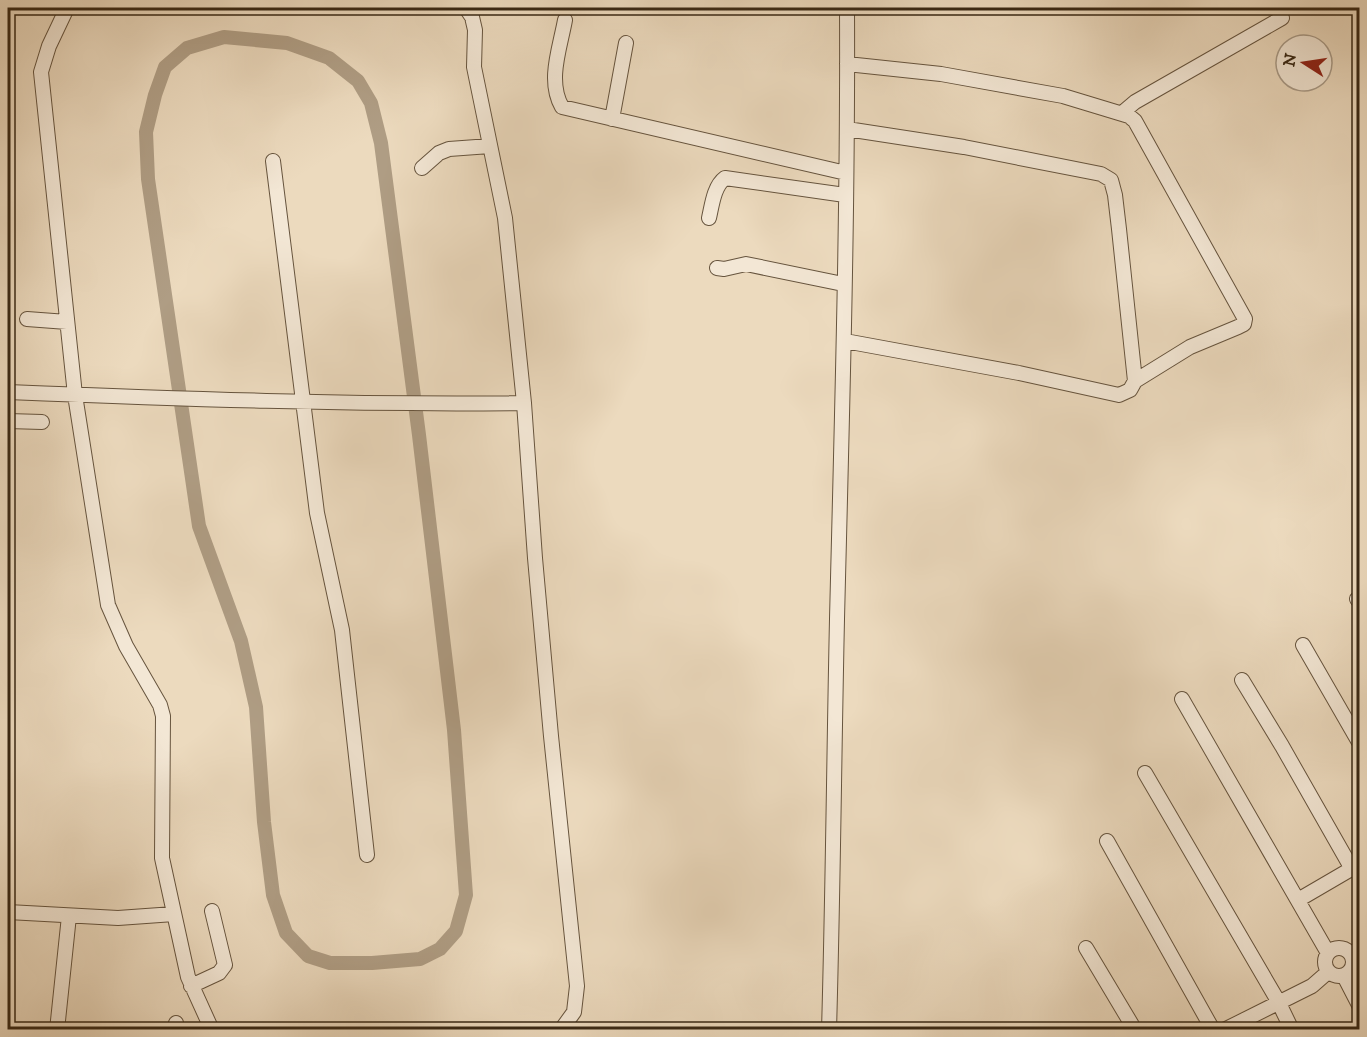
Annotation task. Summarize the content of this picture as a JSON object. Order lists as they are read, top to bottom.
{
  "north": "left"
}
